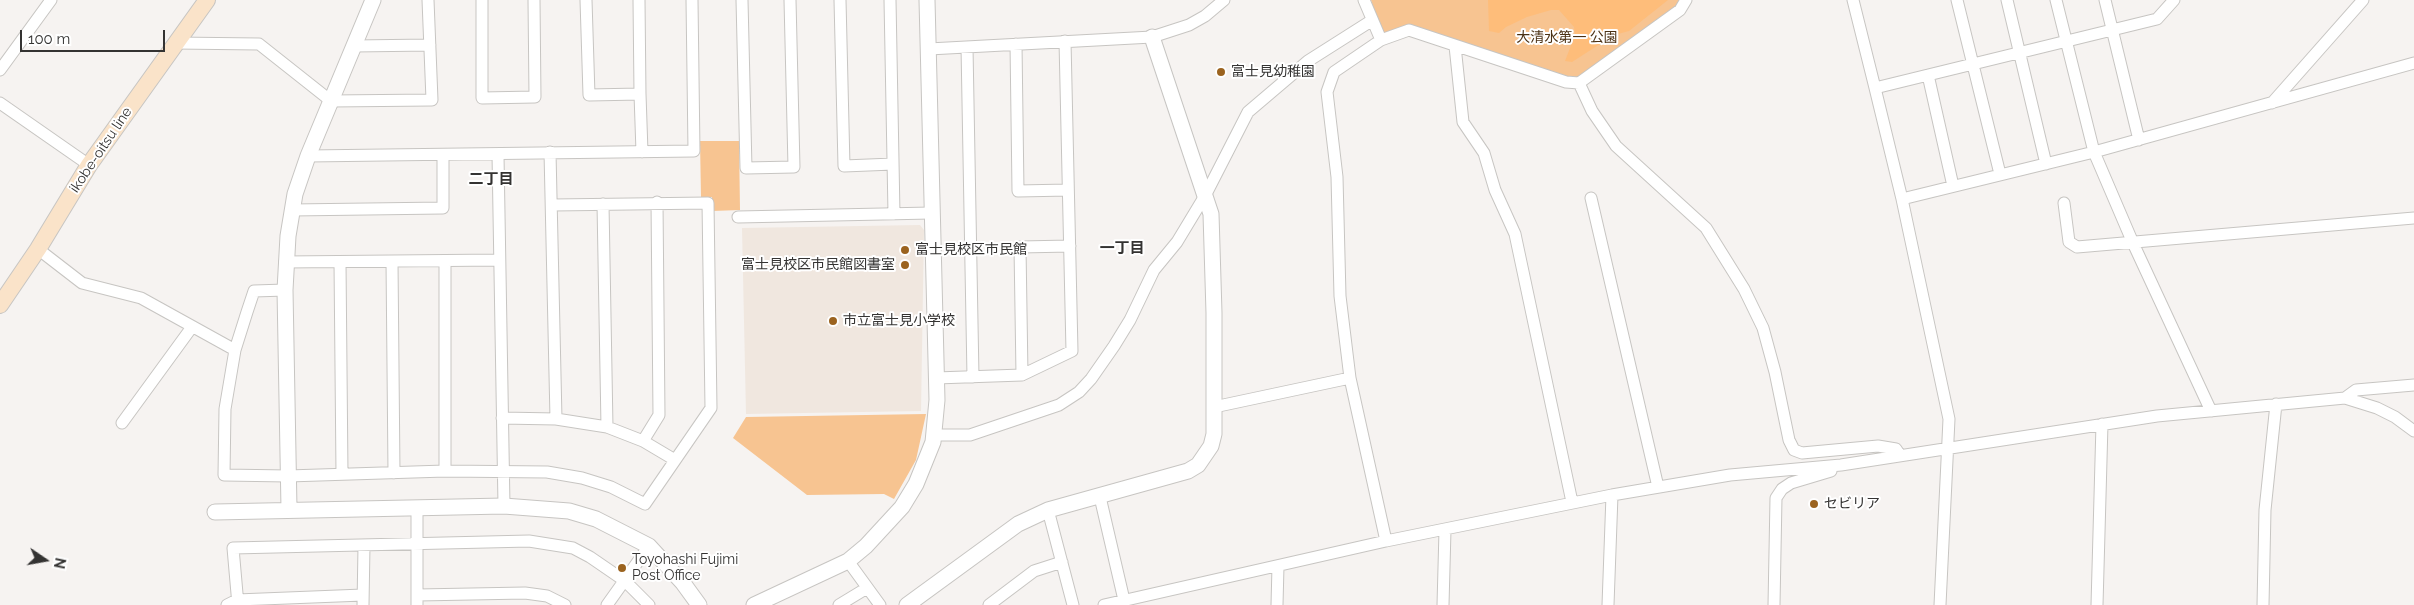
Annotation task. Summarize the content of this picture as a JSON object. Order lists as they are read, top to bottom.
{
  "streets": {
    "main road": ["ikobe-oitsu line"]
  },
  "districts": ["二丁目", "一丁目"],
  "parks": ["大清水第一 公園"],
  "places": [
    "富士見幼稚園",
    "富士見校区市民館",
    "富士見校区市民館図書室",
    "市立富士見小学校",
    "セビリア",
    "Toyohashi Fujimi Post Office"
  ],
  "scale_bar": "100 m",
  "north": "right"
}
